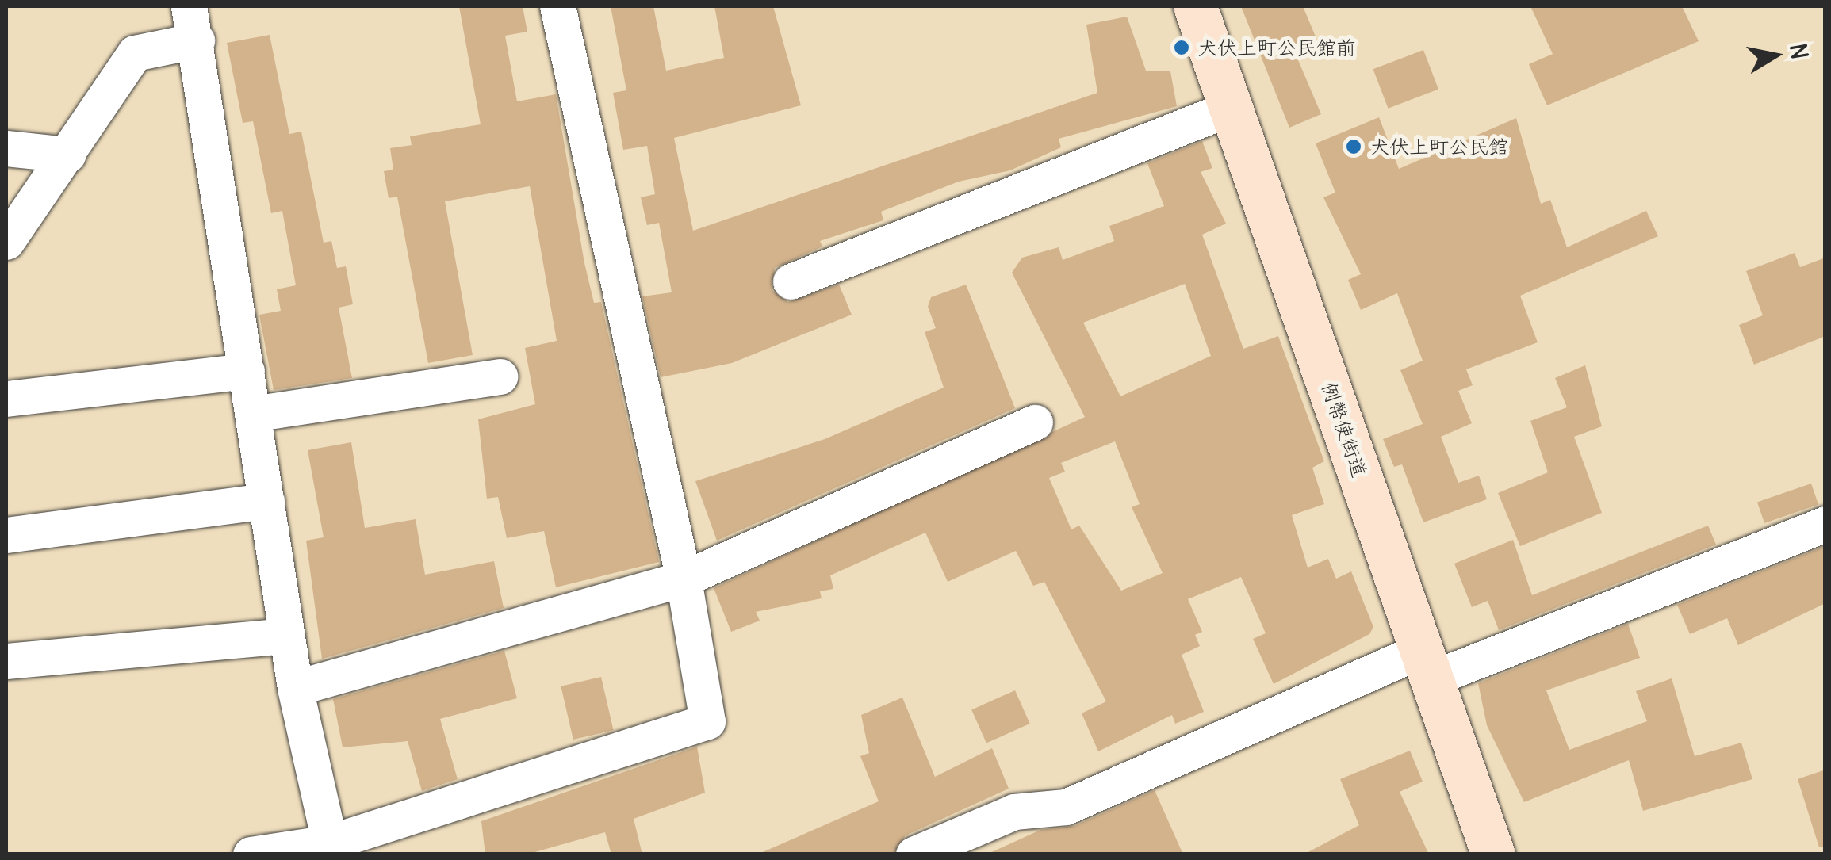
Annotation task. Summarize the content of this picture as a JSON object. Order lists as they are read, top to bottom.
{
  "streets": {
    "main road": ["例幣使街道"]
  },
  "places": ["犬伏上町公民館前", "犬伏上町公民館"],
  "north": "right"
}
